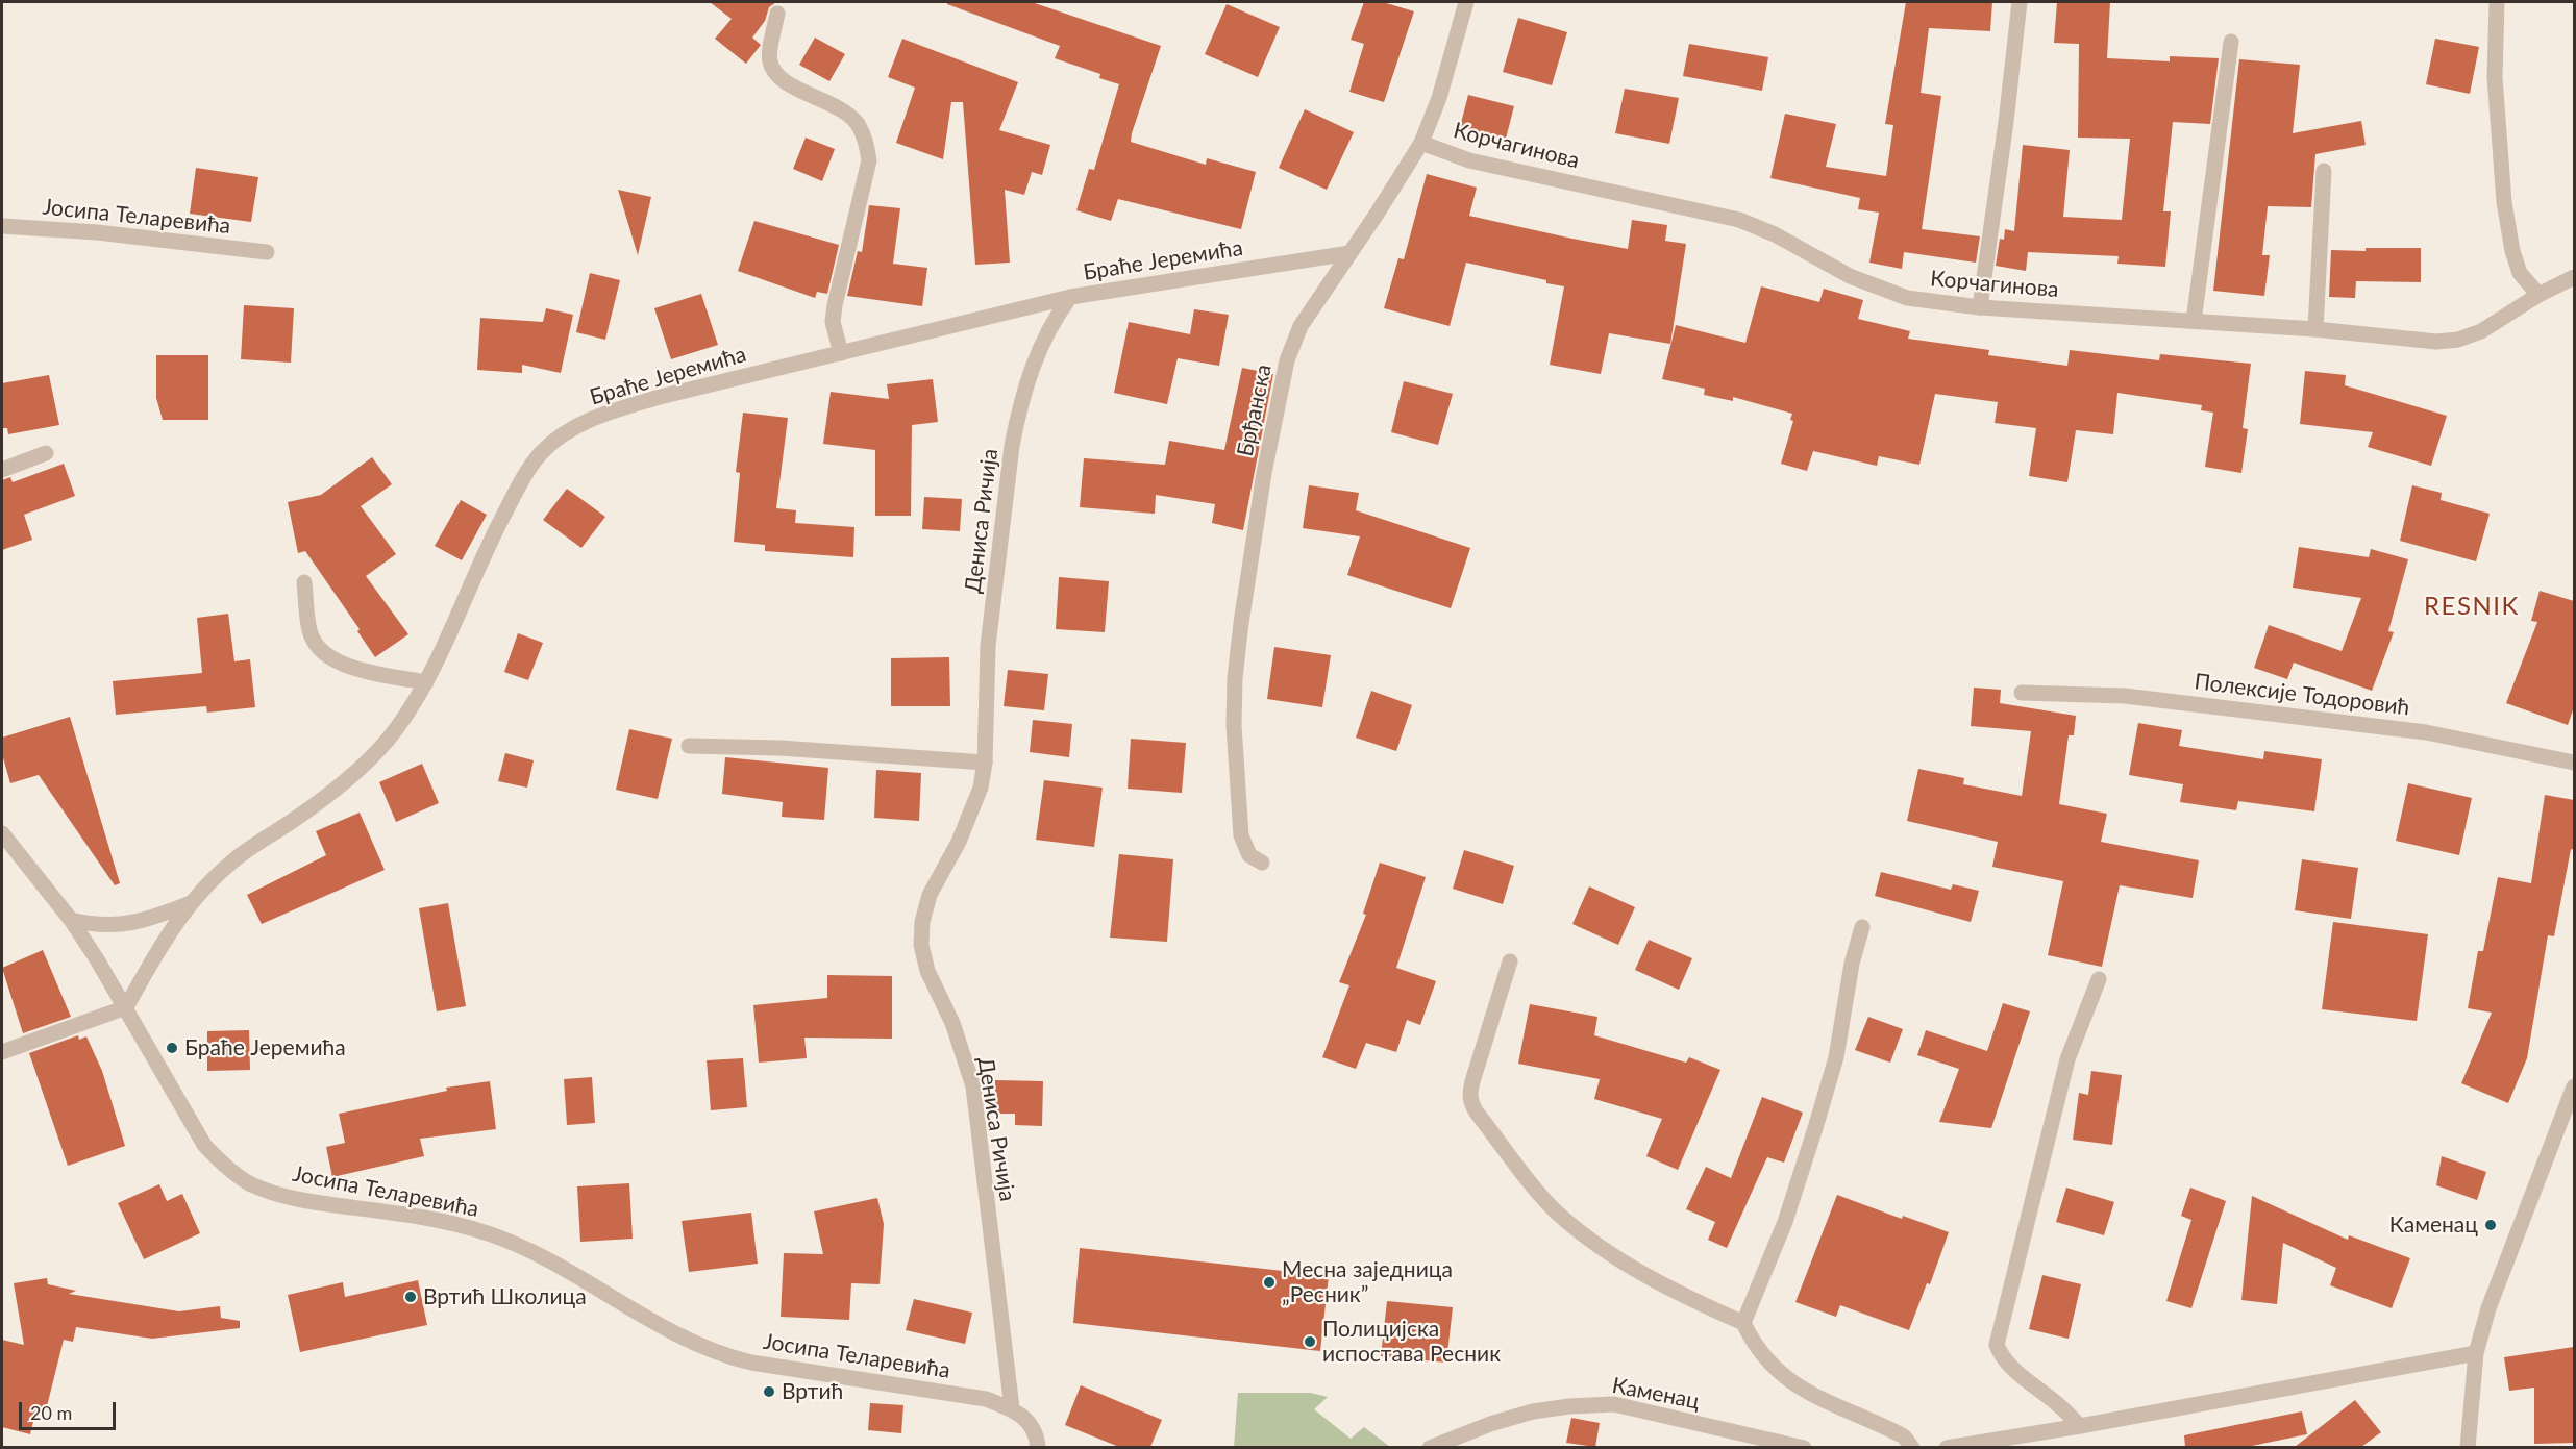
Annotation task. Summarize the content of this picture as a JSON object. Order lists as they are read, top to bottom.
{
  "streets": {
    "street": [
      "Корчагинова",
      "Јосипа Теларевића",
      "Браће Јеремића",
      "Брђанска",
      "Дениса Ричија",
      "Полексије Тодоровић",
      "Каменац"
    ]
  },
  "crossings": [
    ["Корчагинова", "Брђанска"],
    ["Јосипа Теларевића", "Браће Јеремића"],
    ["Јосипа Теларевића", "Дениса Ричија"],
    ["Браће Јеремића", "Брђанска"],
    ["Браће Јеремића", "Дениса Ричија"]
  ],
  "districts": ["RESNIK"],
  "places": [
    "Браће Јеремића",
    "Каменац",
    "Месна заједница „Ресник”",
    "Вртић Школица",
    "Полицијска испостава Ресник",
    "Вртић"
  ],
  "scale_bar": "20 m"
}
